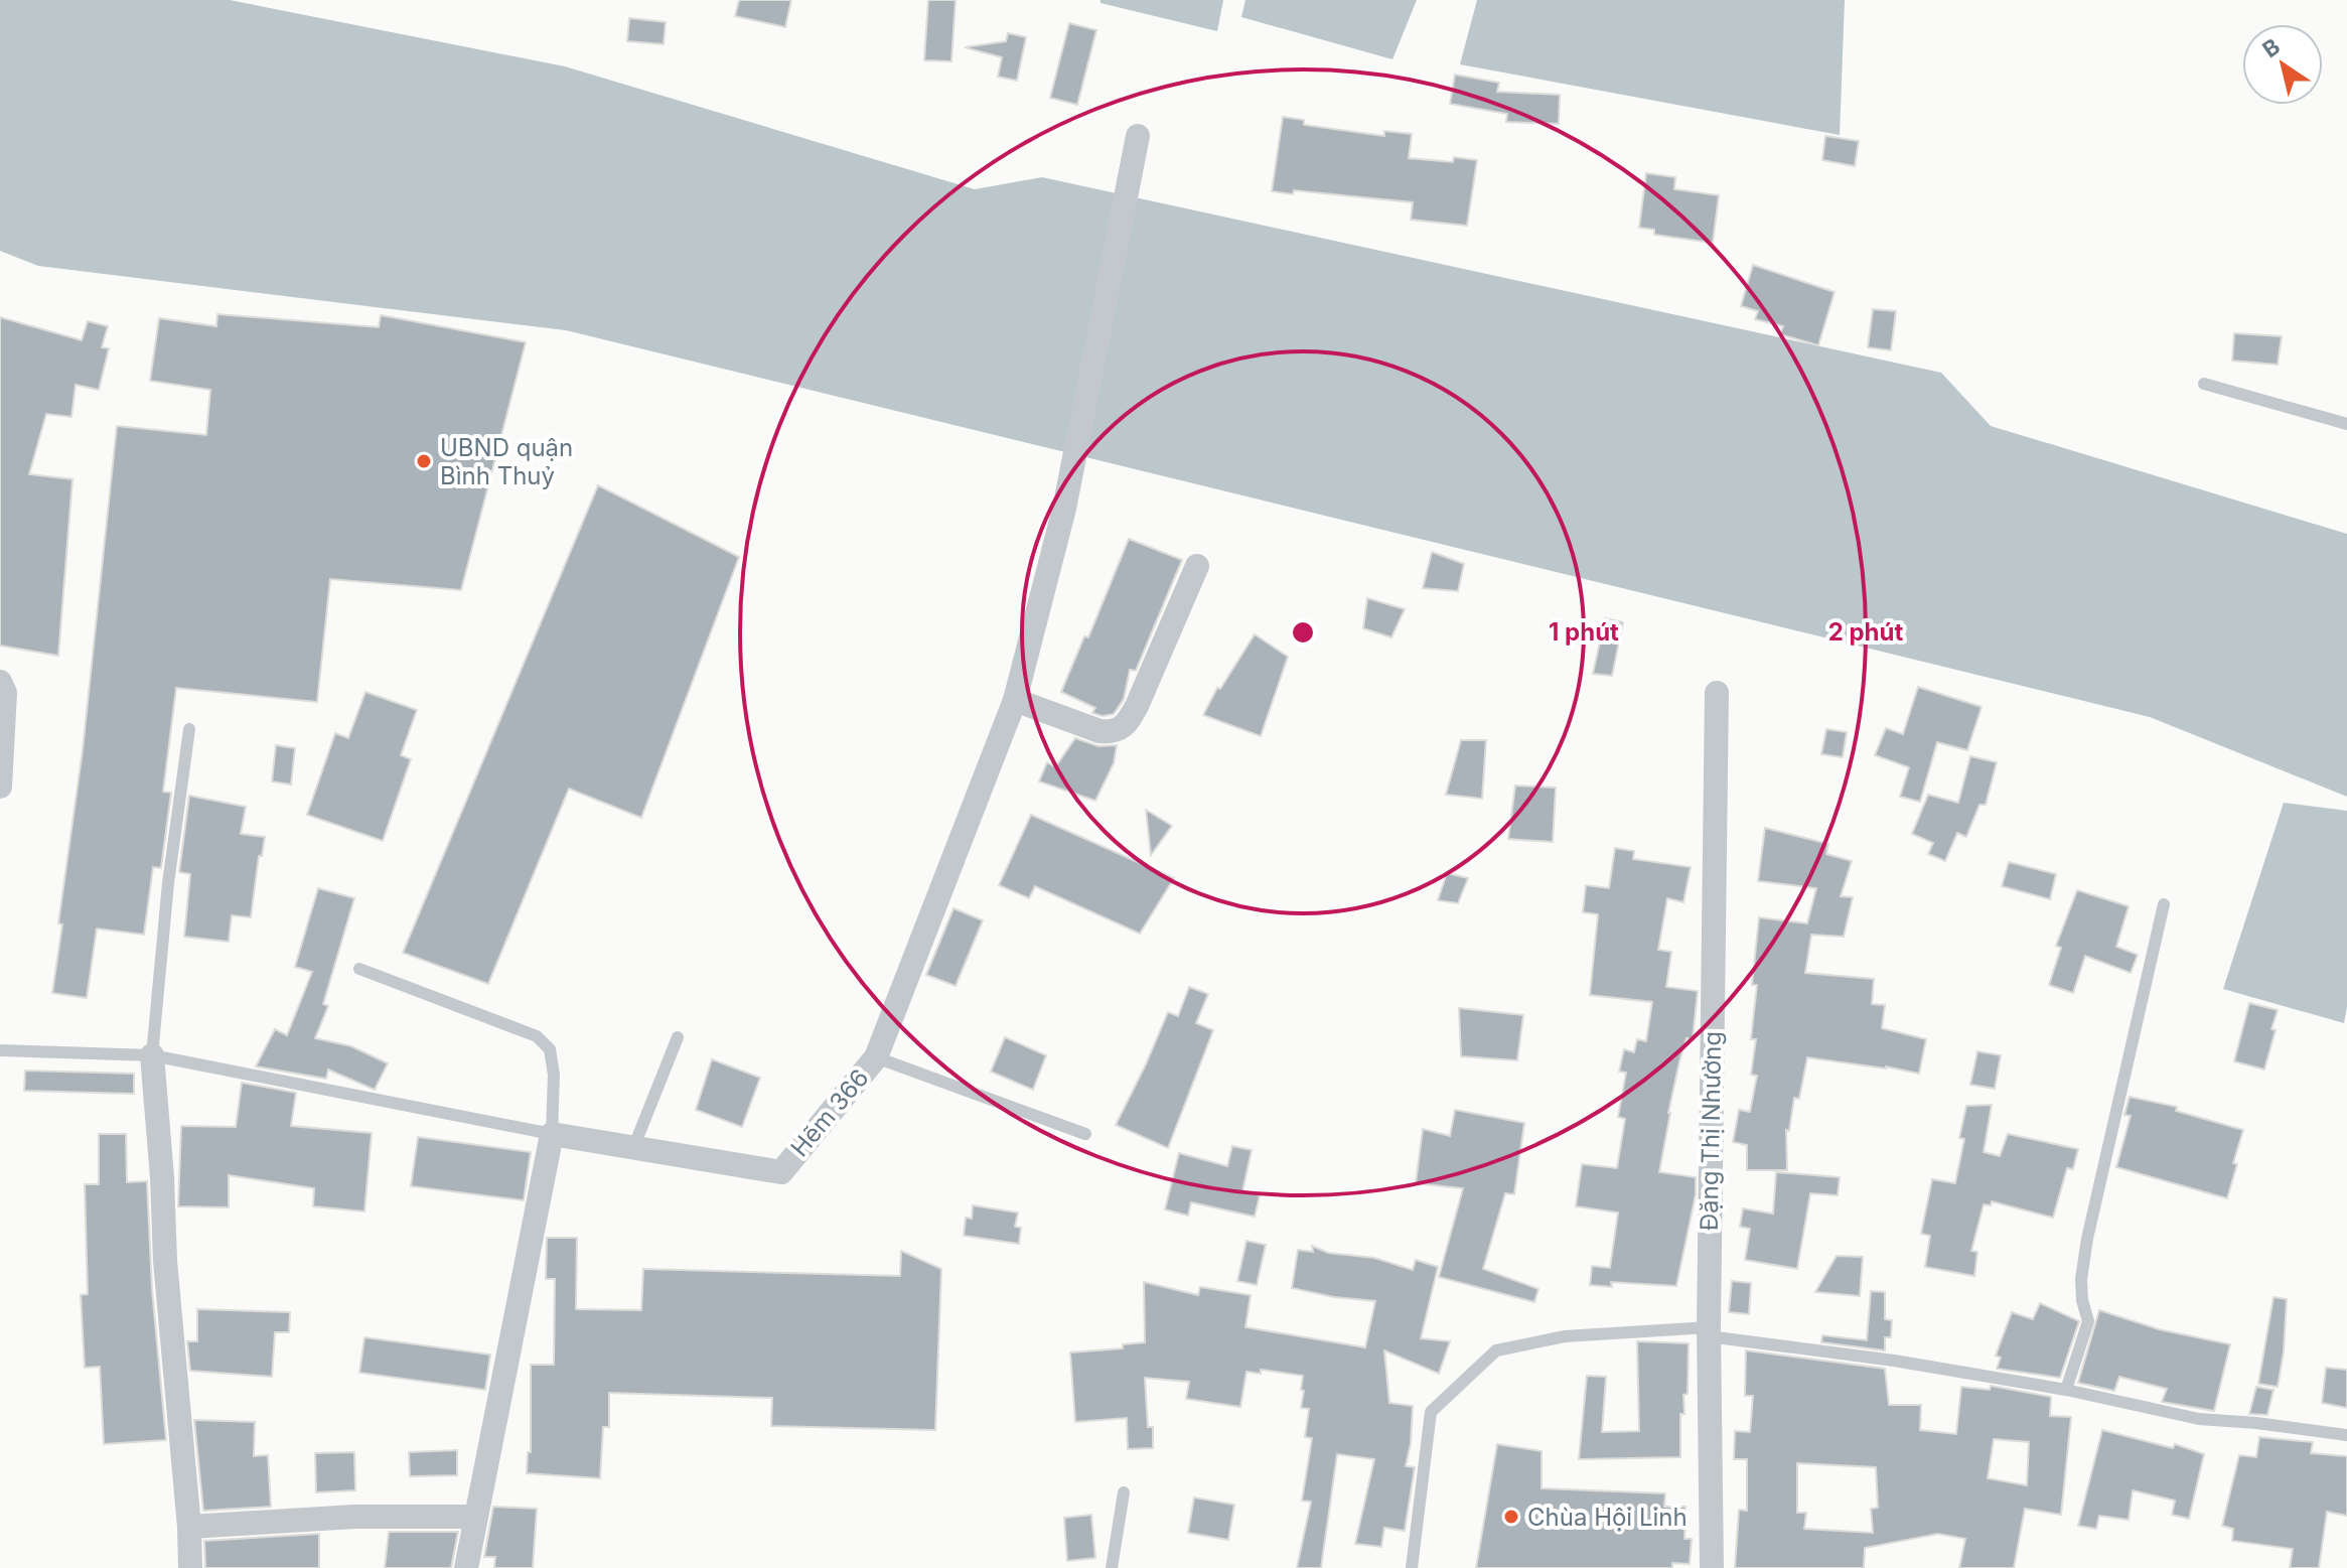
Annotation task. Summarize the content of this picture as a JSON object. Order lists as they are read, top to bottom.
{
  "streets": {
    "street": ["Hẽm 366", "Đặng Thị Nhường"]
  },
  "places": ["UBND quận Bình Thuỷ", "Chùa Hội Linh"],
  "north": "top left",
  "rings": ["1 phút", "2 phút"]
}
